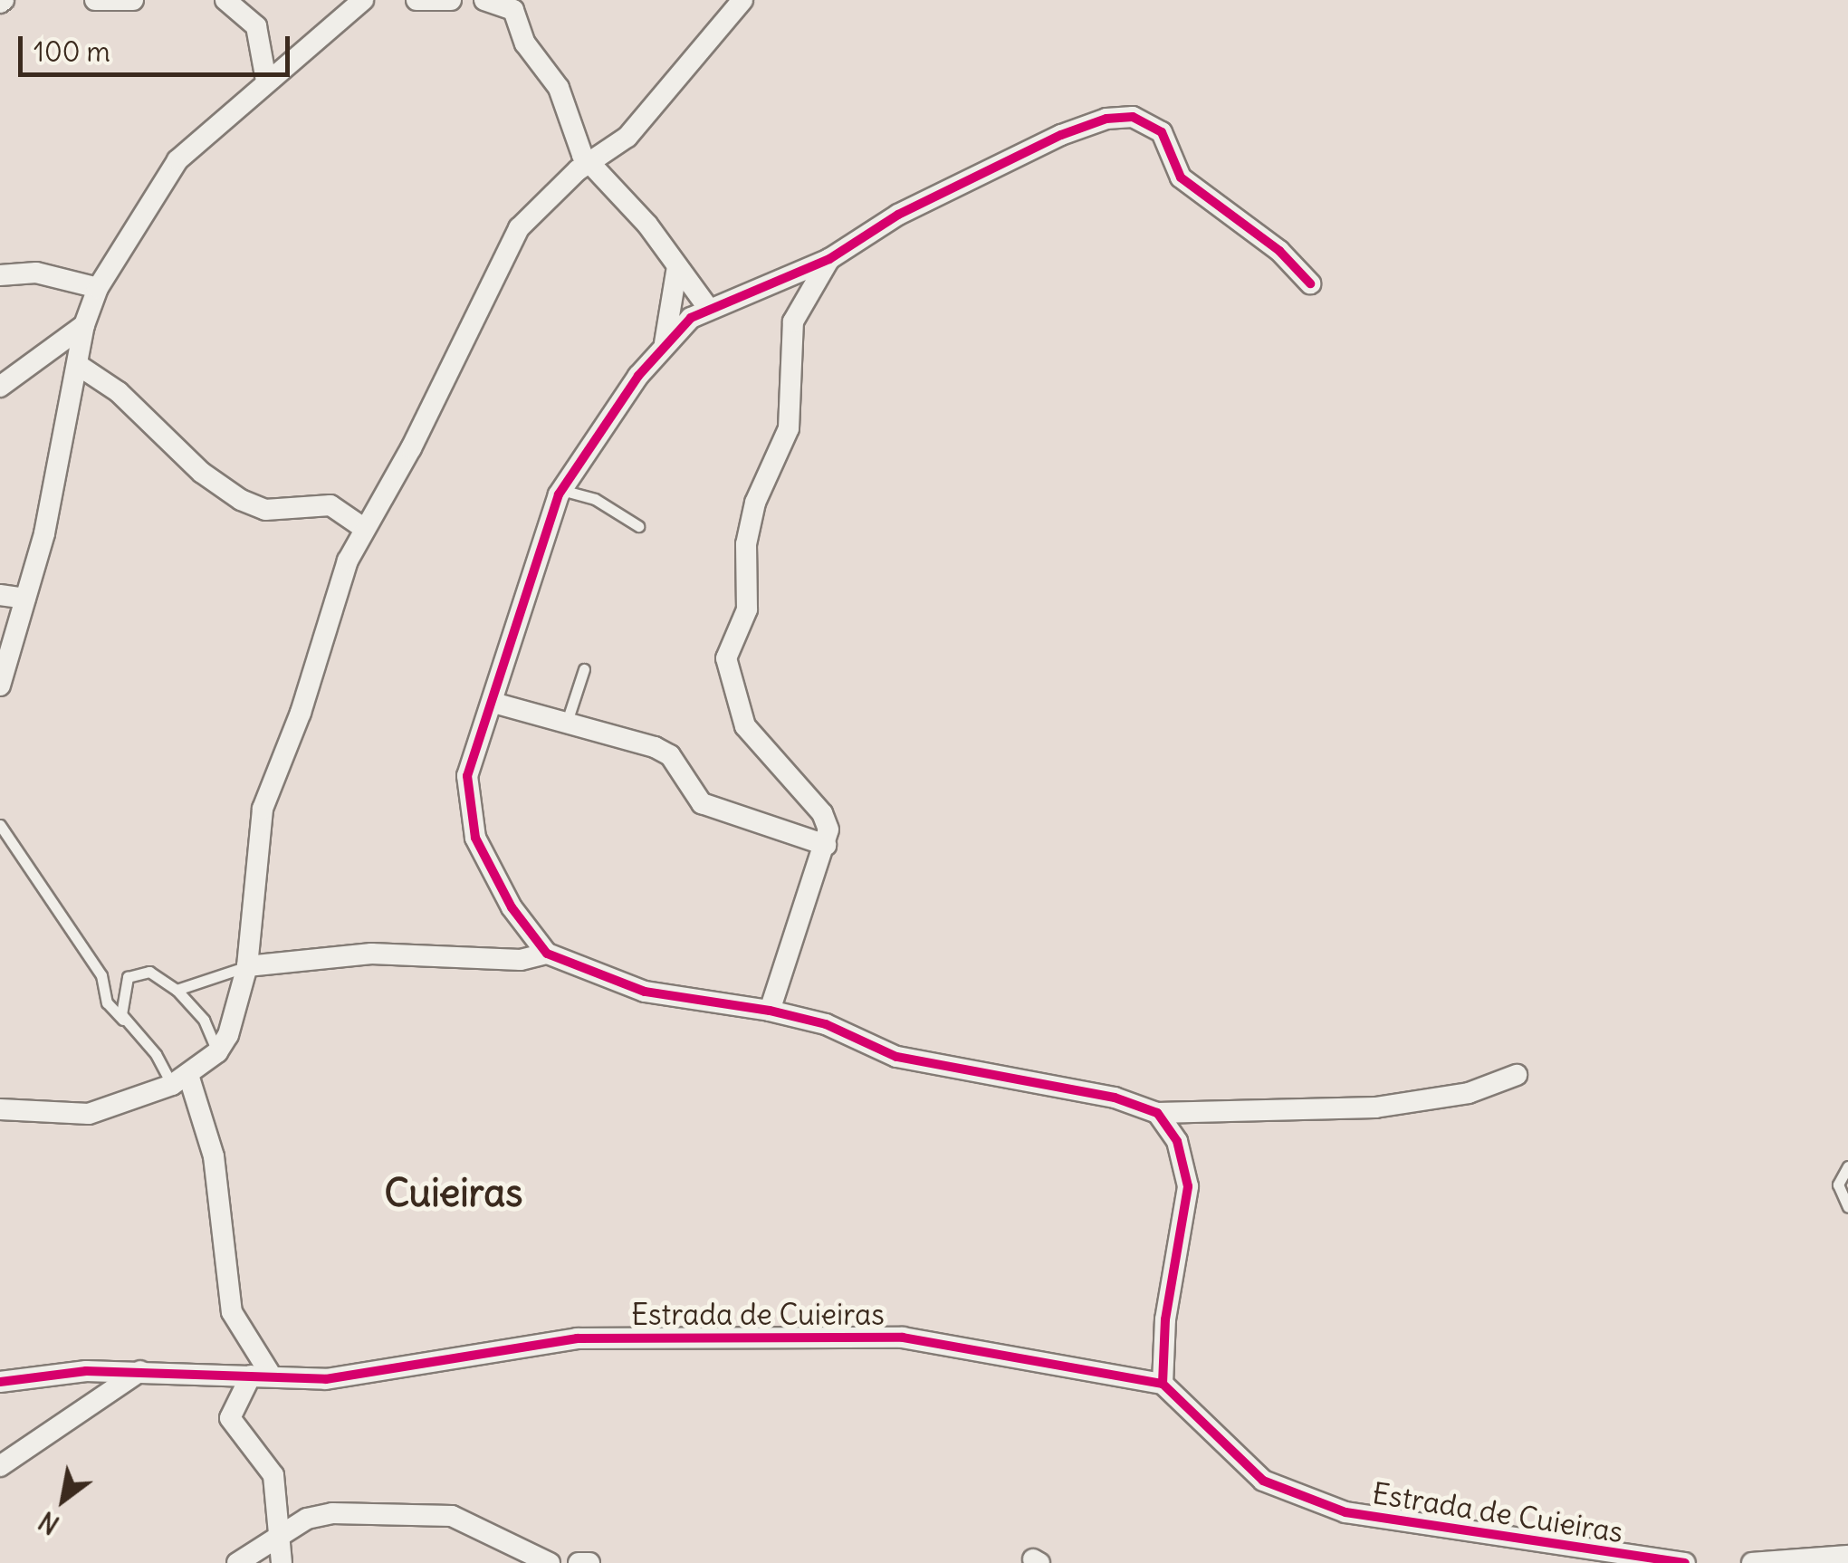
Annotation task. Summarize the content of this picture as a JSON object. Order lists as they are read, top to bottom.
{
  "streets": {
    "street": ["Estrada de Cuieiras"]
  },
  "districts": ["Cuieiras"],
  "scale_bar": "100 m",
  "north": "bottom left"
}
